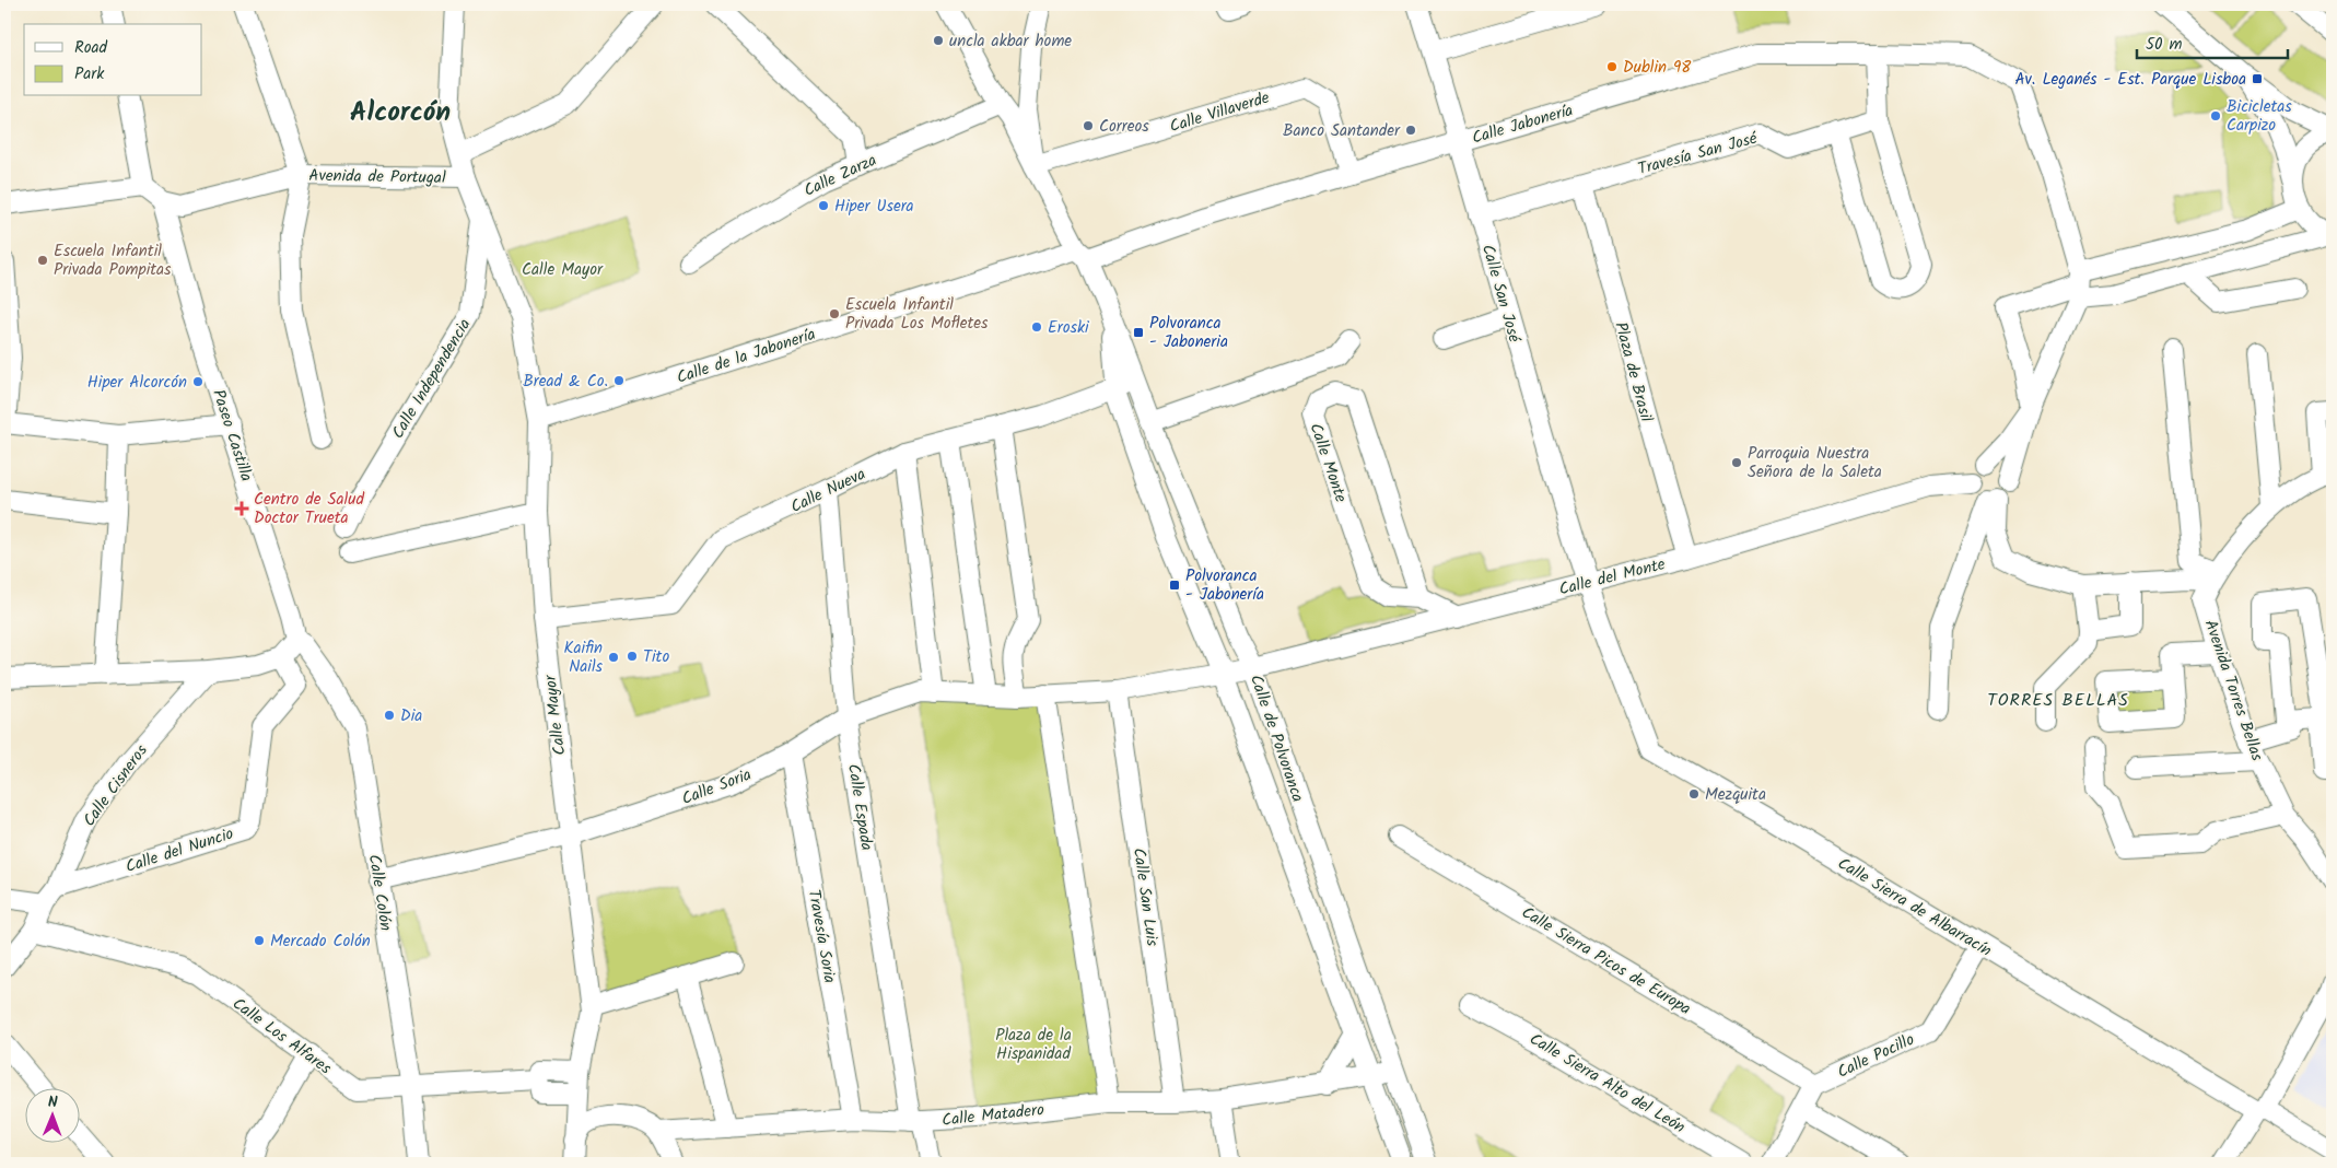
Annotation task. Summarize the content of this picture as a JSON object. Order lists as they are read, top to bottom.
{
  "streets": {
    "street": [
      "Calle Villaverde",
      "Calle Jabonería",
      "Travesía San José",
      "Calle Zarza",
      "Avenida de Portugal",
      "Calle San José",
      "Calle de la Jabonería",
      "Plaza de Brasil",
      "Calle Independencia",
      "Paseo Castilla",
      "Calle Monte",
      "Calle Nueva",
      "Calle del Monte",
      "Avenida Torres Bellas",
      "Calle Mayor",
      "Calle de Polvoranca",
      "Calle Cisneros",
      "Calle Soria",
      "Calle Espada",
      "Calle del Nuncio",
      "Calle Colón",
      "Calle San Luis",
      "Calle Sierra de Albarracín",
      "Travesía Soria",
      "Calle Sierra Picos de Europa",
      "Calle Los Alfares",
      "Calle Pocillo",
      "Calle Sierra Alto del León",
      "Calle Matadero"
    ]
  },
  "crossings": [
    ["Calle Villaverde", "Calle Jabonería"],
    ["Calle Villaverde", "Calle de Polvoranca"],
    ["Calle Jabonería", "Calle San José"],
    ["Calle Jabonería", "Calle de la Jabonería"],
    ["Calle Jabonería", "Calle de Polvoranca"],
    ["Travesía San José", "Calle San José"],
    ["Travesía San José", "Plaza de Brasil"],
    ["Avenida de Portugal", "Paseo Castilla"],
    ["Avenida de Portugal", "Calle Mayor"],
    ["Calle San José", "Calle del Monte"],
    ["Calle San José", "Calle Sierra de Albarracín"],
    ["Calle de la Jabonería", "Calle Mayor"],
    ["Calle de la Jabonería", "Calle de Polvoranca"],
    ["Plaza de Brasil", "Calle del Monte"],
    ["Calle Independencia", "Calle Mayor"],
    ["Paseo Castilla", "Calle Colón"],
    ["Calle Monte", "Calle del Monte"],
    ["Calle Nueva", "Calle Mayor"],
    ["Calle Nueva", "Calle de Polvoranca"],
    ["Calle Nueva", "Calle Espada"],
    ["Calle del Monte", "Calle de Polvoranca"],
    ["Calle del Monte", "Calle Soria"],
    ["Calle del Monte", "Calle San Luis"],
    ["Calle del Monte", "Calle Sierra de Albarracín"],
    ["Calle Mayor", "Calle Soria"],
    ["Calle Mayor", "Calle Los Alfares"],
    ["Calle de Polvoranca", "Calle Matadero"],
    ["Calle Cisneros", "Calle del Nuncio"],
    ["Calle Cisneros", "Calle Los Alfares"],
    ["Calle Soria", "Calle Espada"],
    ["Calle Soria", "Calle Colón"],
    ["Calle Soria", "Calle San Luis"],
    ["Calle Soria", "Travesía Soria"],
    ["Calle Espada", "Calle Matadero"],
    ["Calle del Nuncio", "Calle Colón"],
    ["Calle Colón", "Calle Los Alfares"],
    ["Calle San Luis", "Calle Matadero"],
    ["Calle Sierra de Albarracín", "Calle Pocillo"],
    ["Travesía Soria", "Calle Matadero"],
    ["Calle Sierra Picos de Europa", "Calle Pocillo"]
  ],
  "districts": ["Alcorcón", "TORRES BELLAS"],
  "parks": ["Calle Mayor", "Plaza de la Hispanidad"],
  "places": {
    "other": [
      "uncla akbar home",
      "Dublin 98",
      "Bicicletas Carpizo",
      "Correos",
      "Banco Santander",
      "Hiper Usera",
      "Escuela Infantil Privada Pompitas",
      "Escuela Infantil Privada Los Mofletes",
      "Eroski",
      "Bread & Co.",
      "Hiper Alcorcón",
      "Parroquia Nuestra Señora de la Saleta",
      "Tito",
      "Kaifin Nails",
      "Dia",
      "Mezquita",
      "Mercado Colón"
    ],
    "transit": ["Av. Leganés - Est. Parque Lisboa", "Polvoranca - Jaboneria", "Polvoranca - Jabonería"],
    "health": ["Centro de Salud Doctor Trueta"]
  },
  "legend": ["Road", "Park"],
  "scale_bar": "50 m",
  "north": "top"
}
